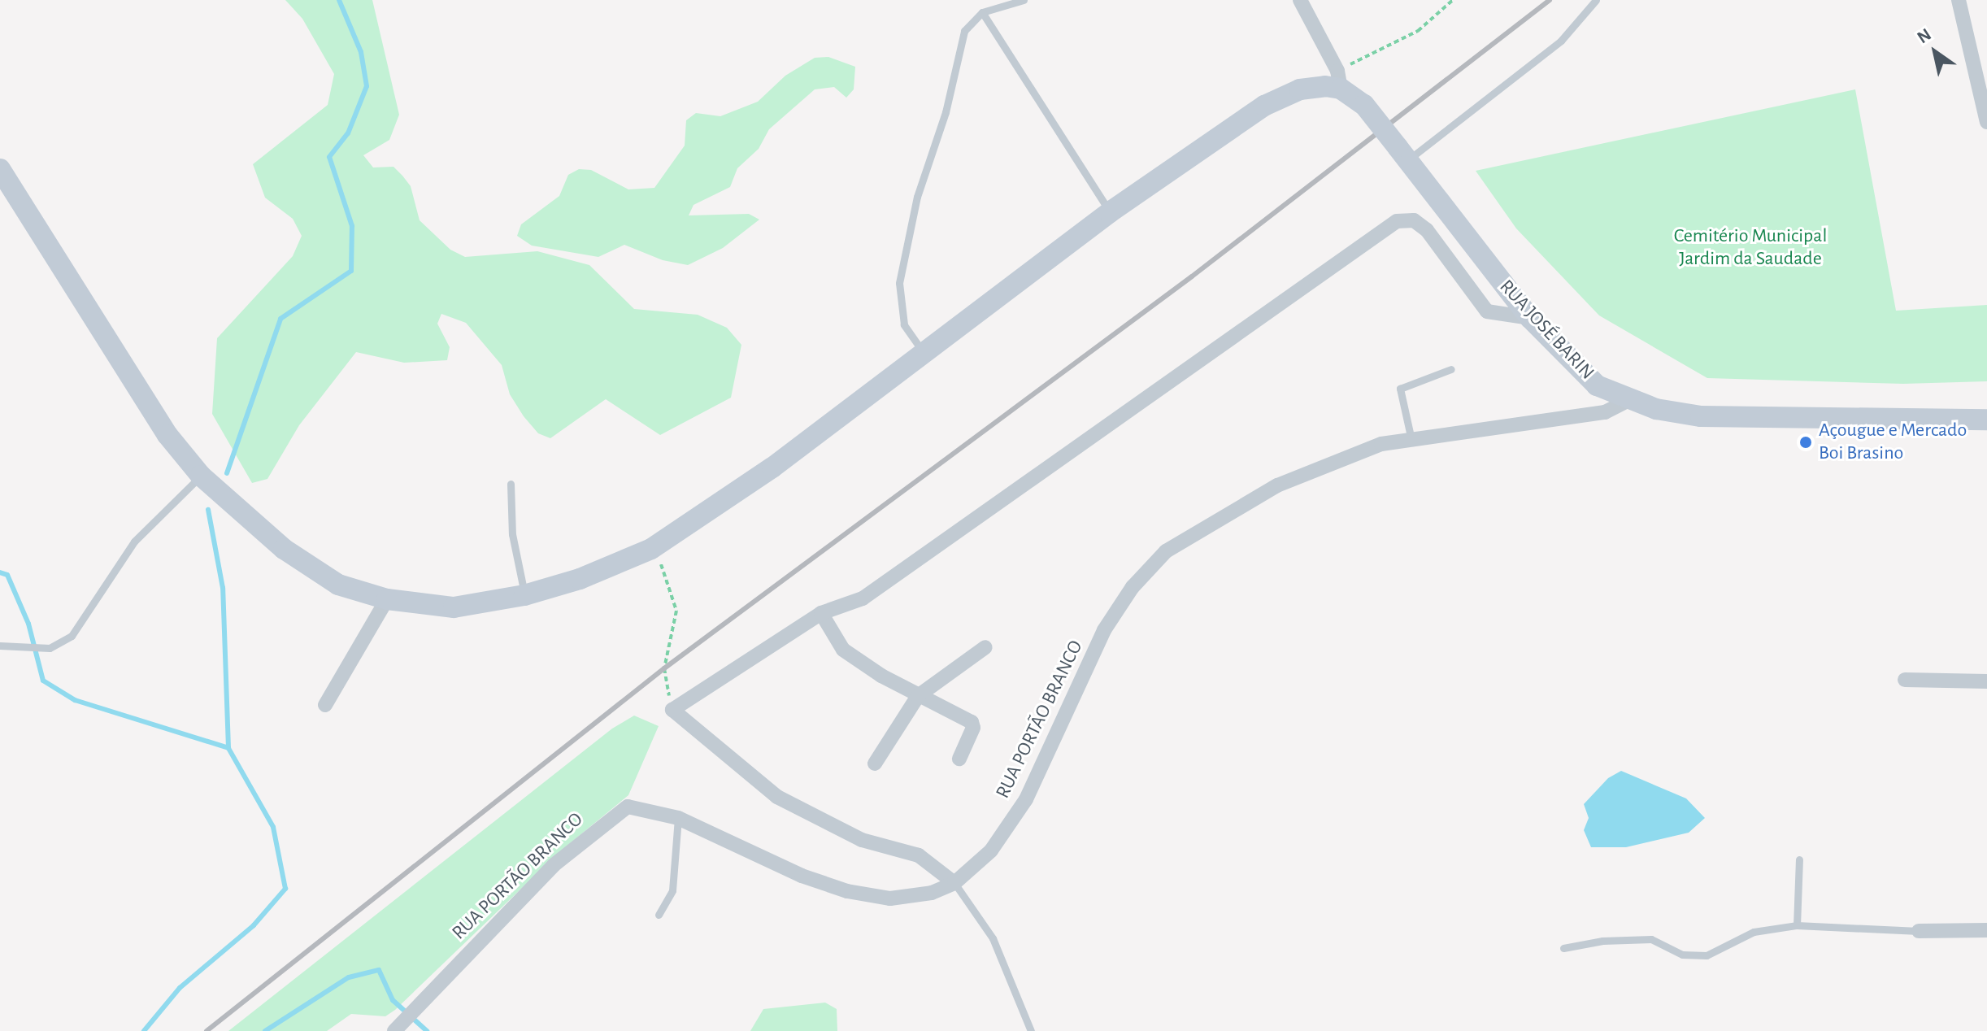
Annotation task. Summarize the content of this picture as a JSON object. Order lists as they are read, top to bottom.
{
  "streets": {
    "main road": ["RUA JOSÉ BARIN"],
    "street": ["RUA PORTÃO BRANCO"]
  },
  "crossings": [
    ["RUA JOSÉ BARIN", "RUA PORTÃO BRANCO"]
  ],
  "parks": ["Cemitério Municipal Jardim da Saudade"],
  "places": ["Açougue e Mercado Boi Brasino"],
  "north": "top left"
}
